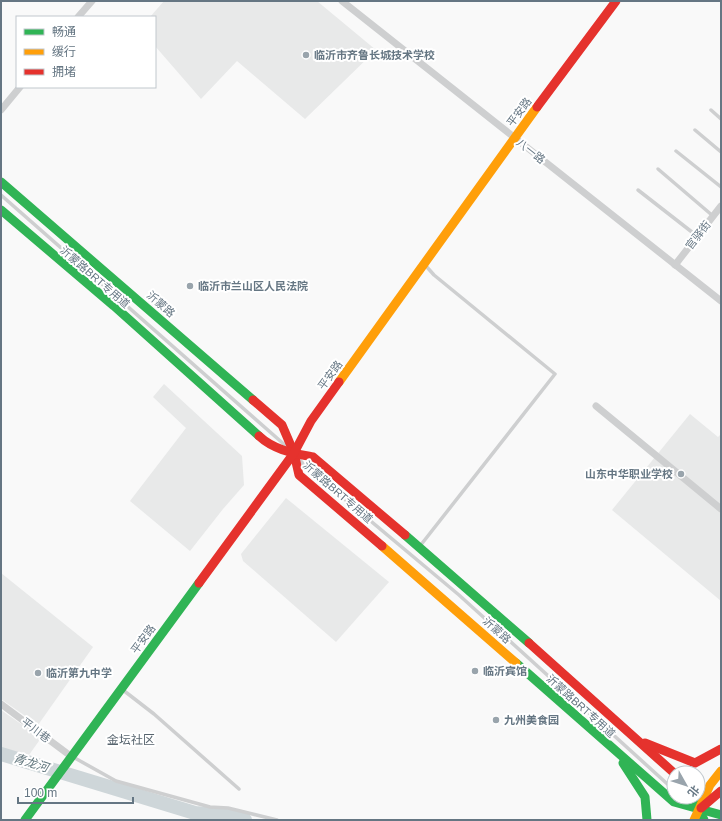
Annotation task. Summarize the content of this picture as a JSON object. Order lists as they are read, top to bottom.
{
  "streets": {
    "main road": ["平安路", "沂蒙路"],
    "street": ["八一路", "官驿街", "平川巷"],
    "lane": ["沂蒙路BRT专用道"]
  },
  "crossings": [
    ["平安路", "八一路"],
    ["平安路", "沂蒙路BRT专用道"],
    ["平安路", "沂蒙路"],
    ["平安路", "平川巷"],
    ["八一路", "官驿街"],
    ["沂蒙路BRT专用道", "沂蒙路"]
  ],
  "districts": ["金坛社区"],
  "water": ["青龙河"],
  "places": [
    "临沂市齐鲁长城技术学校",
    "临沂市兰山区人民法院",
    "山东中华职业学校",
    "临沂宾馆",
    "临沂第九中学",
    "九州美食园"
  ],
  "legend": ["畅通", "缓行", "拥堵"],
  "scale_bar": "100 m",
  "north": "bottom right"
}
